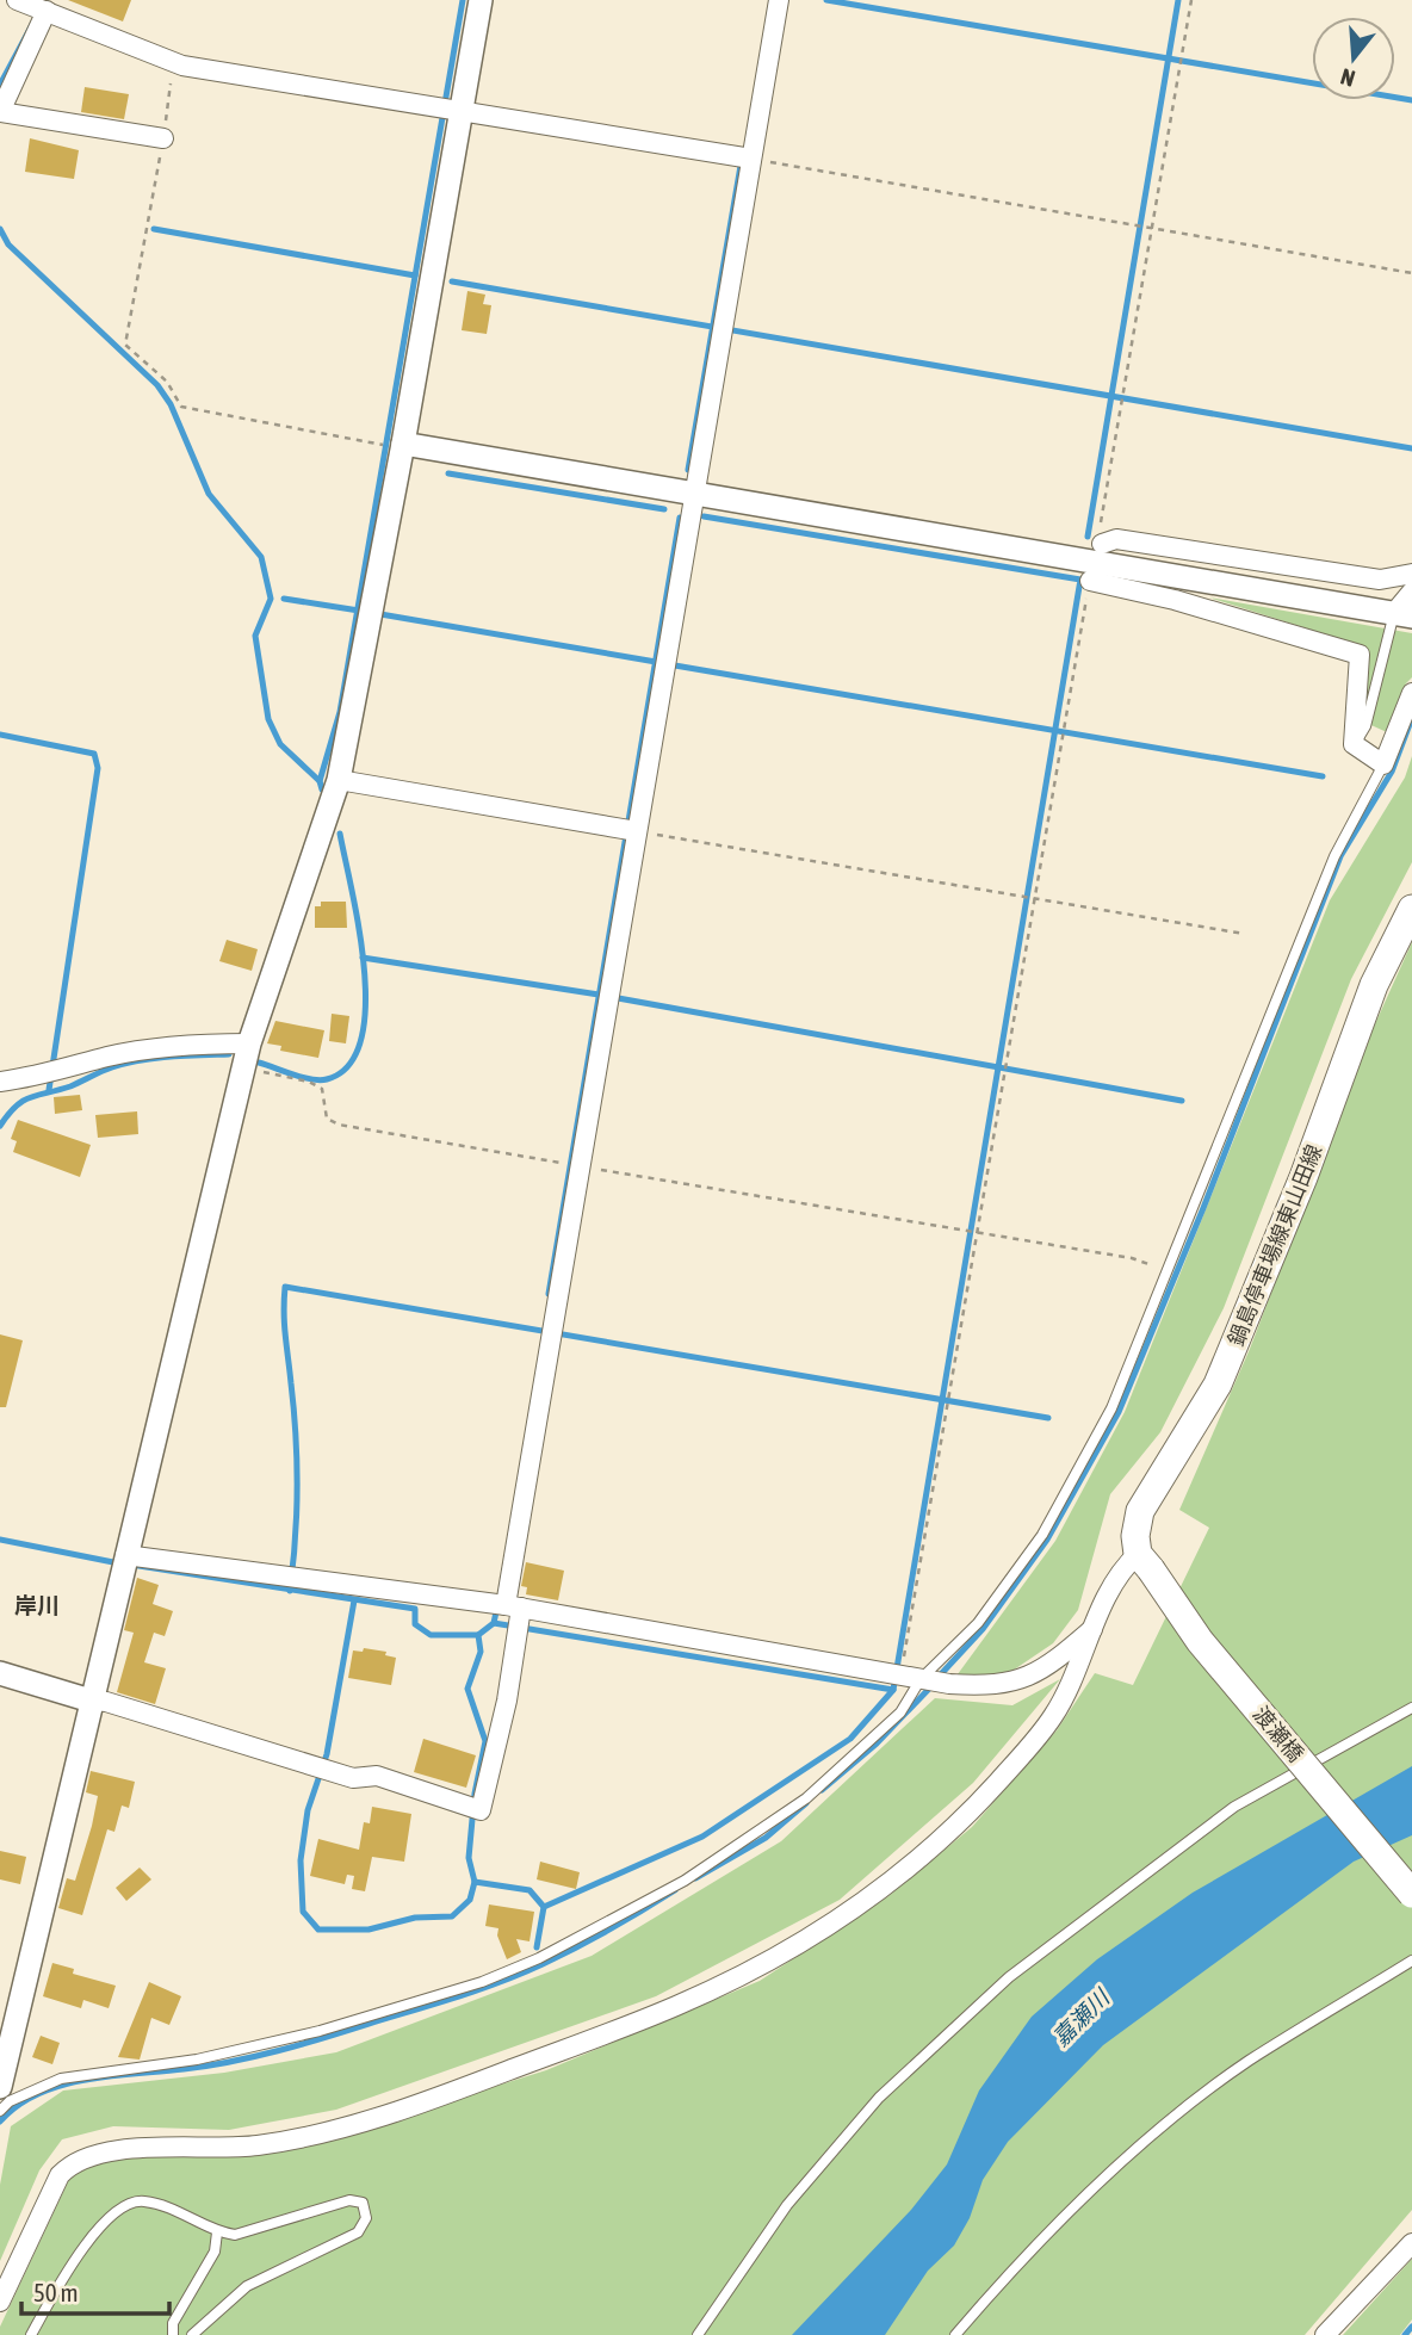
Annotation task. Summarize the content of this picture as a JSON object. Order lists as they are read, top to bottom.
{
  "streets": {
    "main road": ["鍋島停車場線東山田線", "渡瀬橋"]
  },
  "crossings": [
    ["鍋島停車場線東山田線", "渡瀬橋"]
  ],
  "districts": ["岸川"],
  "water": ["嘉瀬川"],
  "scale_bar": "50 m",
  "north": "bottom"
}
